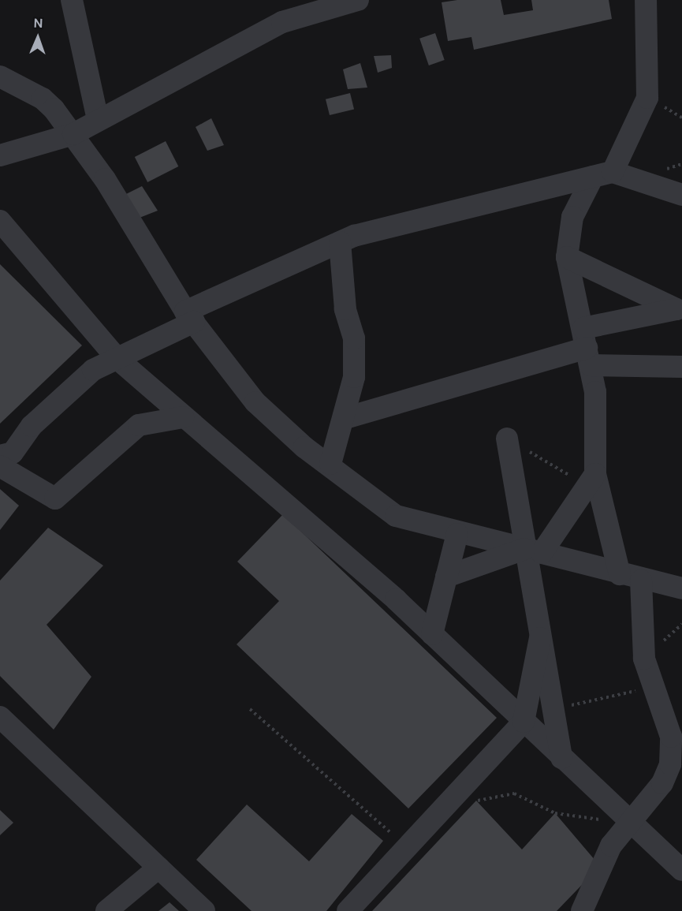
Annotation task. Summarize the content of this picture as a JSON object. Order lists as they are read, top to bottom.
{
  "north": "top"
}
